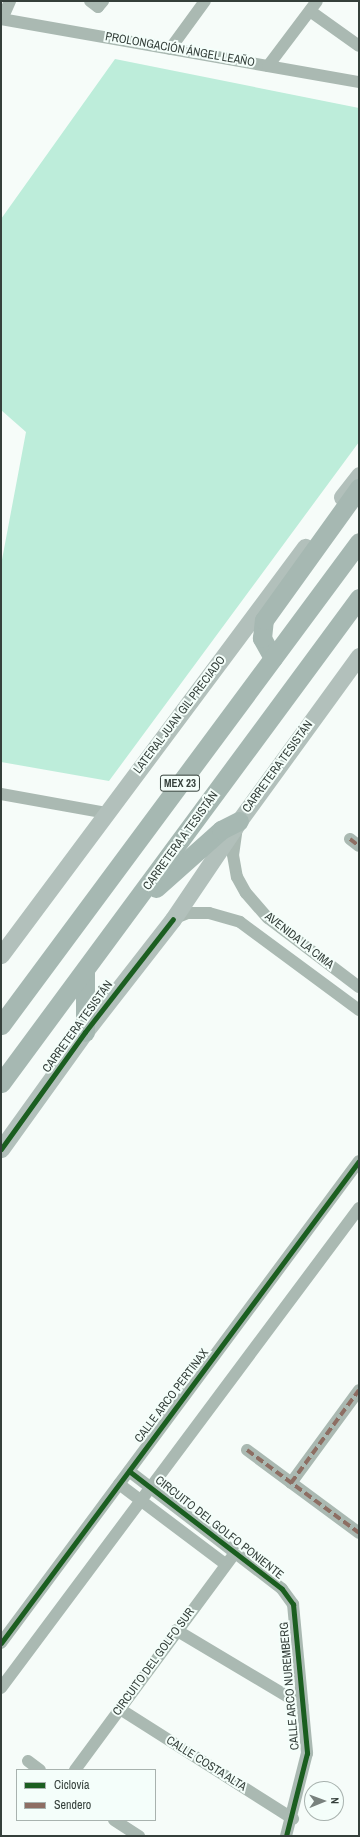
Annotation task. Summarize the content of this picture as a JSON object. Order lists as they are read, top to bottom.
{
  "streets": {
    "main road": [
      "LATERAL JUAN GIL PRECIADO",
      "CARRETERA TESISTÁN",
      "MEX 23",
      "CARRETERA A TESISTÁN"
    ],
    "street": [
      "PROLONGACIÓN ÁNGEL LEAÑO",
      "AVENIDA LA CIMA",
      "CALLE ARCO PERTINAX",
      "CIRCUITO DEL GOLFO PONIENTE",
      "CIRCUITO DEL GOLFO SUR",
      "CALLE ARCO NUREMBERG",
      "CALLE COSTA ALTA"
    ]
  },
  "crossings": [
    ["CARRETERA TESISTÁN", "AVENIDA LA CIMA"],
    ["CALLE ARCO PERTINAX", "CIRCUITO DEL GOLFO PONIENTE"],
    ["CIRCUITO DEL GOLFO PONIENTE", "CIRCUITO DEL GOLFO SUR"],
    ["CIRCUITO DEL GOLFO PONIENTE", "CALLE ARCO NUREMBERG"],
    ["CIRCUITO DEL GOLFO SUR", "CALLE COSTA ALTA"],
    ["CALLE ARCO NUREMBERG", "CALLE COSTA ALTA"]
  ],
  "legend": ["Ciclovía", "Sendero"],
  "north": "right"
}
